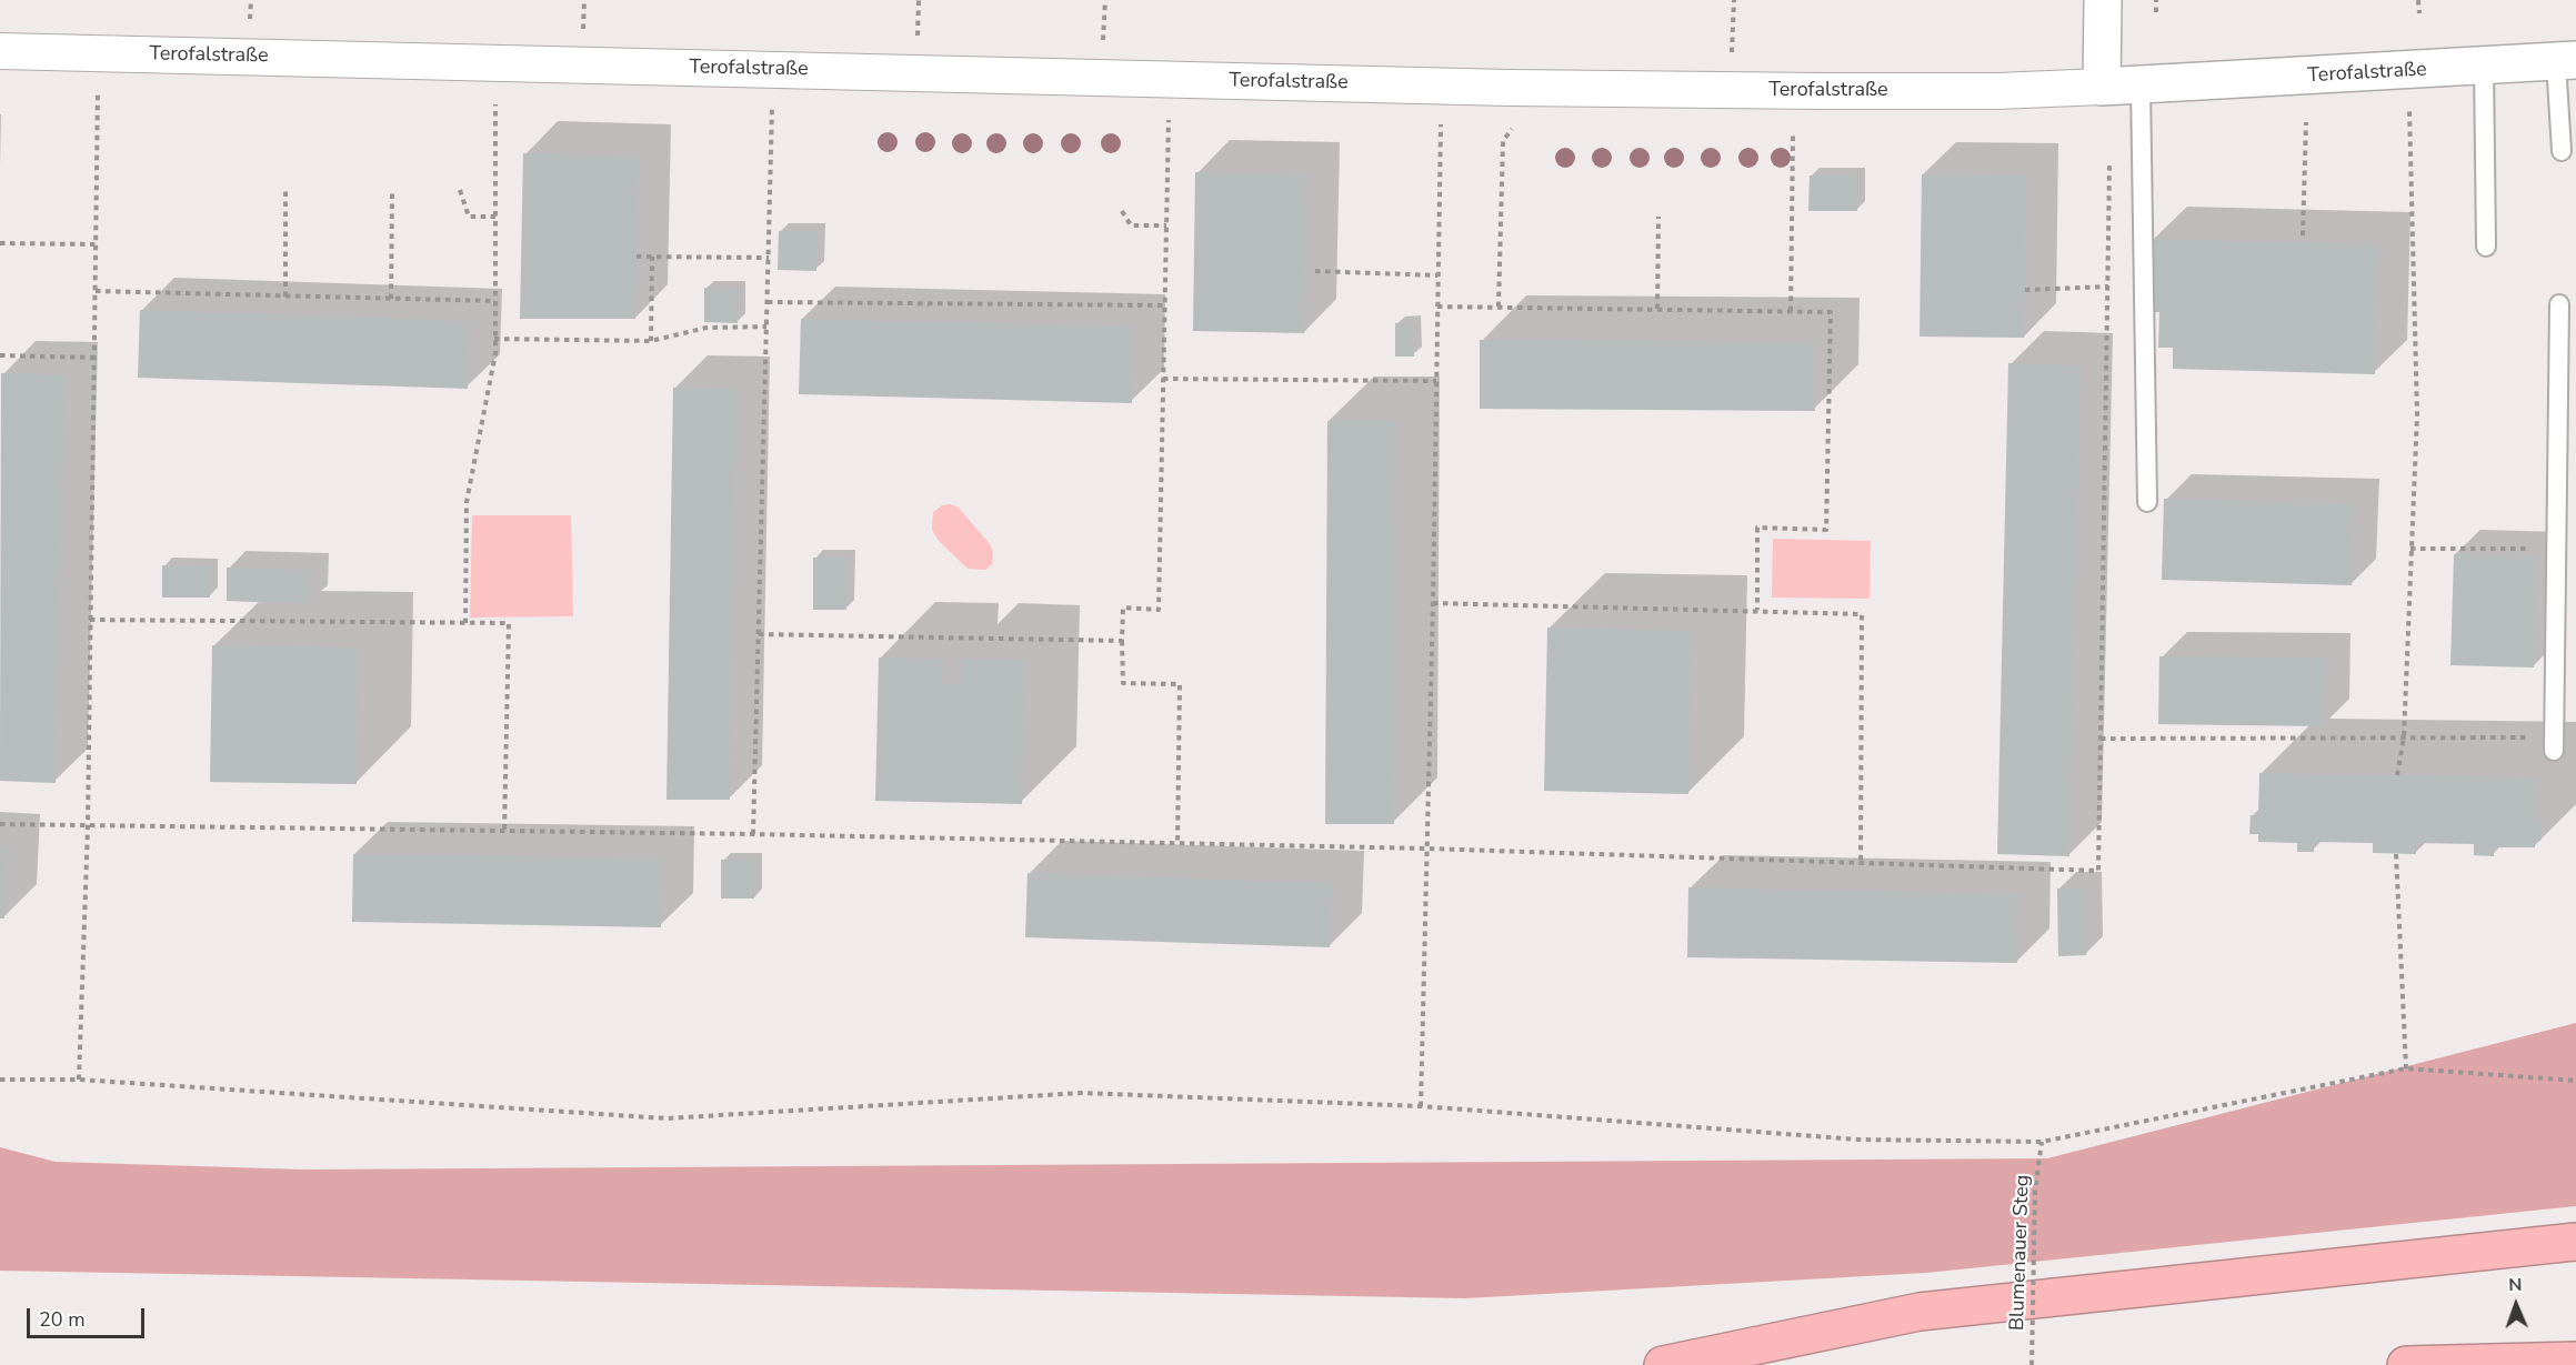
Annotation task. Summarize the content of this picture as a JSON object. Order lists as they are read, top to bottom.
{
  "streets": {
    "street": ["Terofalstraße"],
    "path": ["Blumenauer Steg"]
  },
  "scale_bar": "20 m",
  "north": "top"
}
